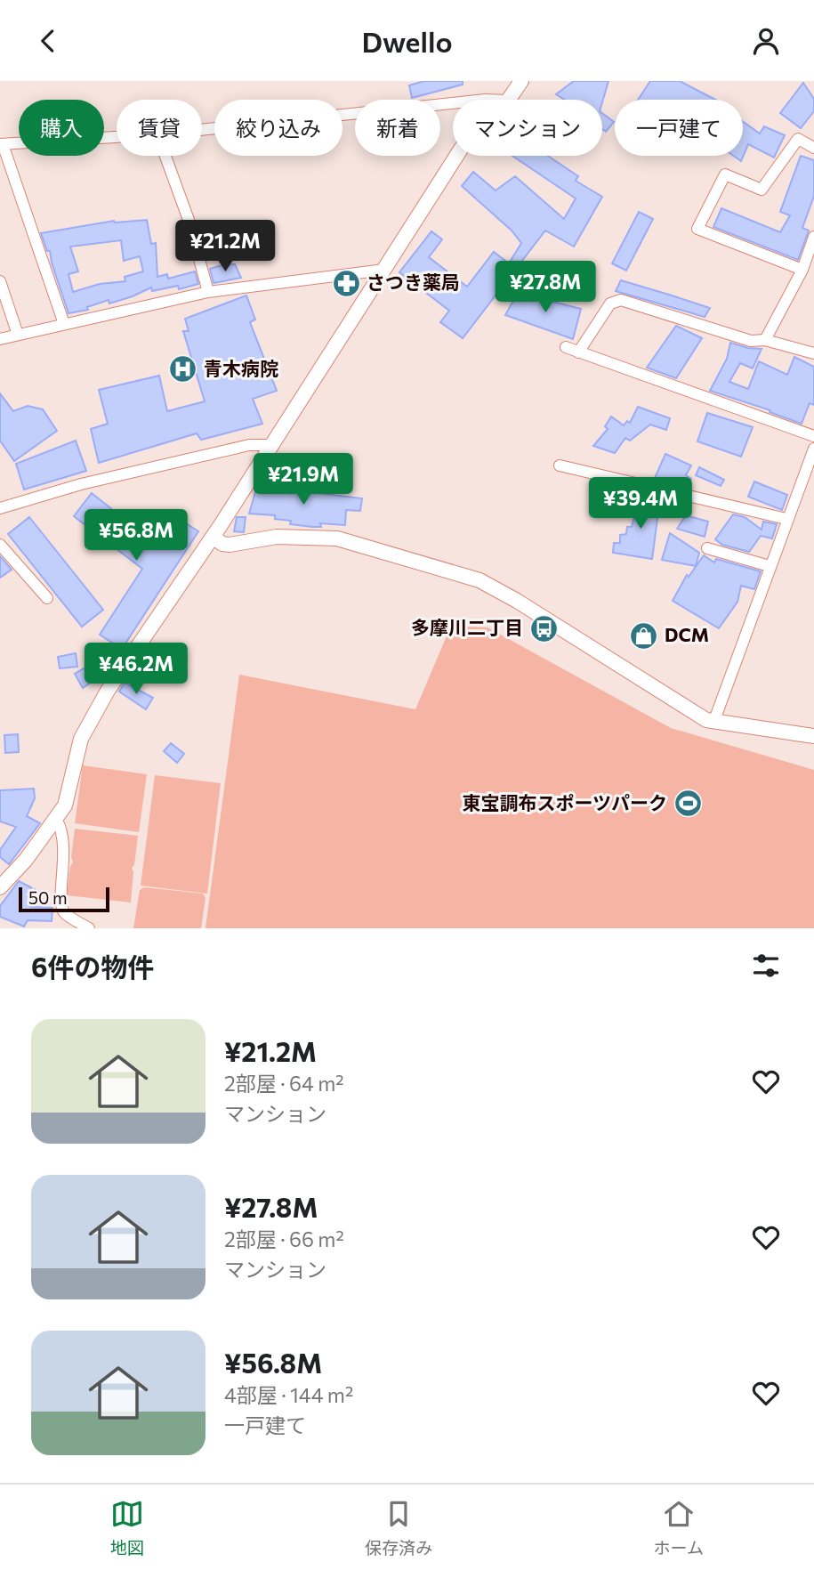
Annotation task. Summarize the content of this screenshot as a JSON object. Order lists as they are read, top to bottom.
{
  "places": {
    "pharmacy": ["さつき薬局"],
    "hospital": ["青木病院"],
    "bus stop": ["多摩川二丁目"],
    "shop": ["DCM"],
    "sports": ["東宝調布スポーツパーク"]
  },
  "scale_bar": "50 m",
  "page": {
    "header": "Dwello",
    "chip": [
      "購入",
      "賃貸",
      "絞り込み",
      "新着",
      "マンション",
      "一戸建て"
    ],
    "price": [
      "¥21.2M",
      "¥27.8M",
      "¥21.9M",
      "¥39.4M",
      "¥56.8M",
      "¥46.2M"
    ],
    "scale": "50 m",
    "heading": "6件の物件",
    "list": [
      {
        "name": "¥21.2M",
        "note": "2部屋 · 64 m² · マンション"
      },
      {
        "name": "¥27.8M",
        "note": "2部屋 · 66 m² · マンション"
      },
      {
        "name": "¥56.8M",
        "note": "4部屋 · 144 m² · 一戸建て"
      }
    ],
    "tabs": ["地図", "保存済み", "ホーム"]
  }
}
